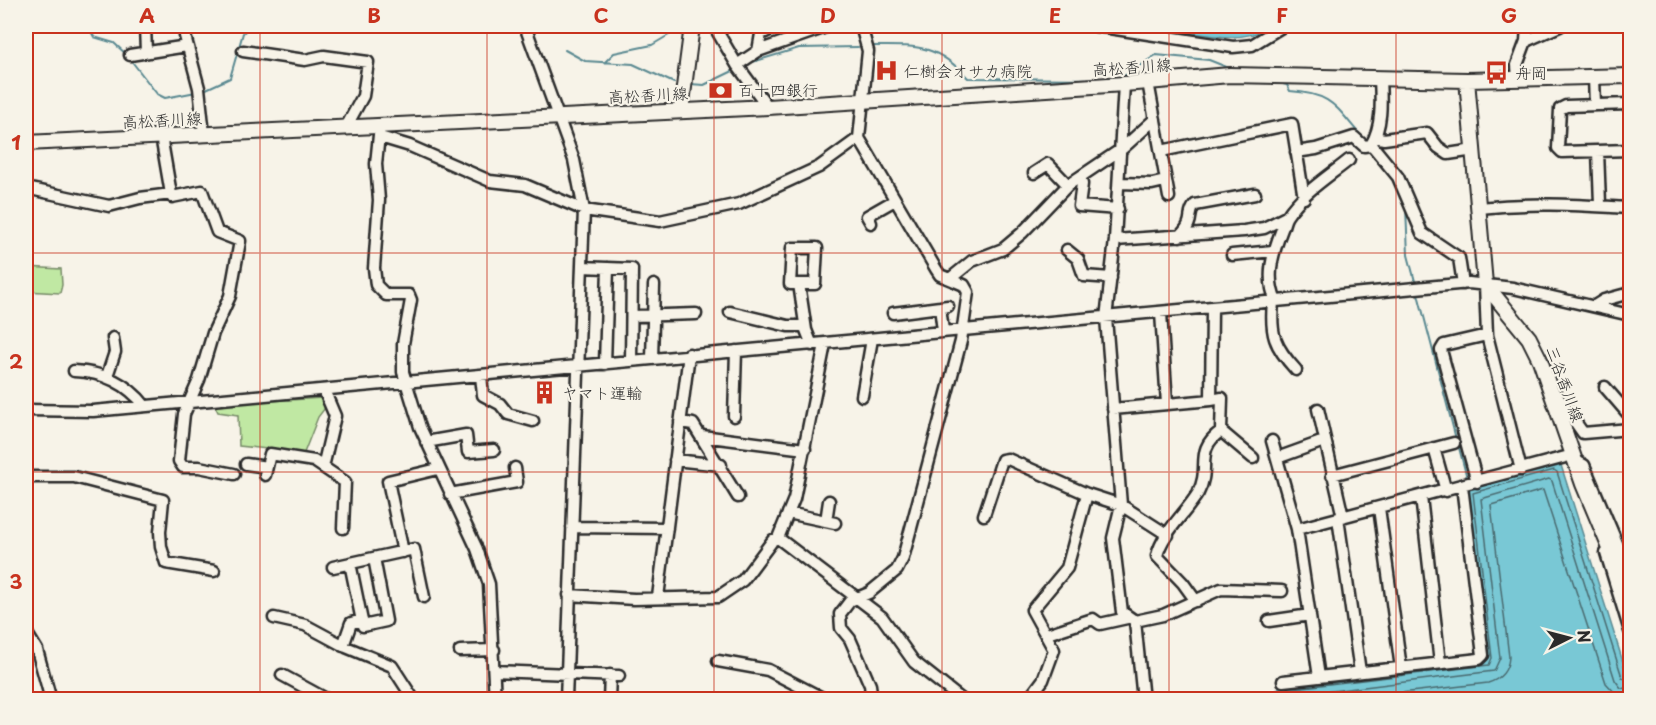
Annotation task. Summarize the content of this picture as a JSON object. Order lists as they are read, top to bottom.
{
  "streets": {
    "main road": ["高松香川線", "三谷香川線"]
  },
  "places": {
    "hospital": ["仁樹会オサカ病院"],
    "bus stop": ["舟岡"],
    "bank": ["百十四銀行"],
    "building": ["ヤマト運輸"]
  },
  "north": "right",
  "grid": {
    "columns": [
      "A",
      "B",
      "C",
      "D",
      "E",
      "F",
      "G"
    ],
    "rows": ["1", "2", "3"]
  }
}
